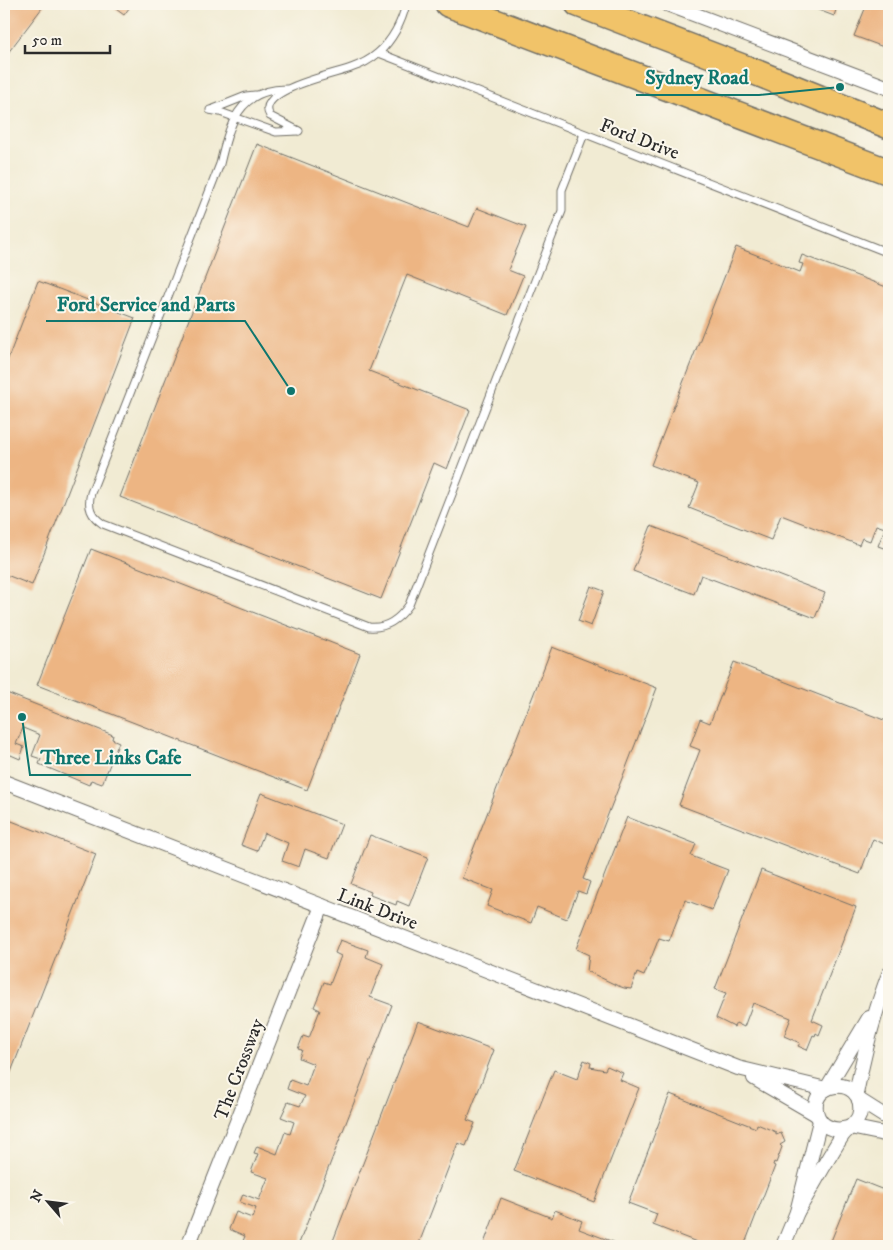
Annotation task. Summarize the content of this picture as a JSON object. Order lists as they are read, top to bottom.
{
  "streets": {
    "street": ["Link Drive", "The Crossway"],
    "lane": ["Ford Drive"]
  },
  "crossings": [
    ["Link Drive", "The Crossway"]
  ],
  "places": ["Sydney Road", "Ford Service and Parts", "Three Links Cafe"],
  "scale_bar": "50 m",
  "north": "top left"
}
